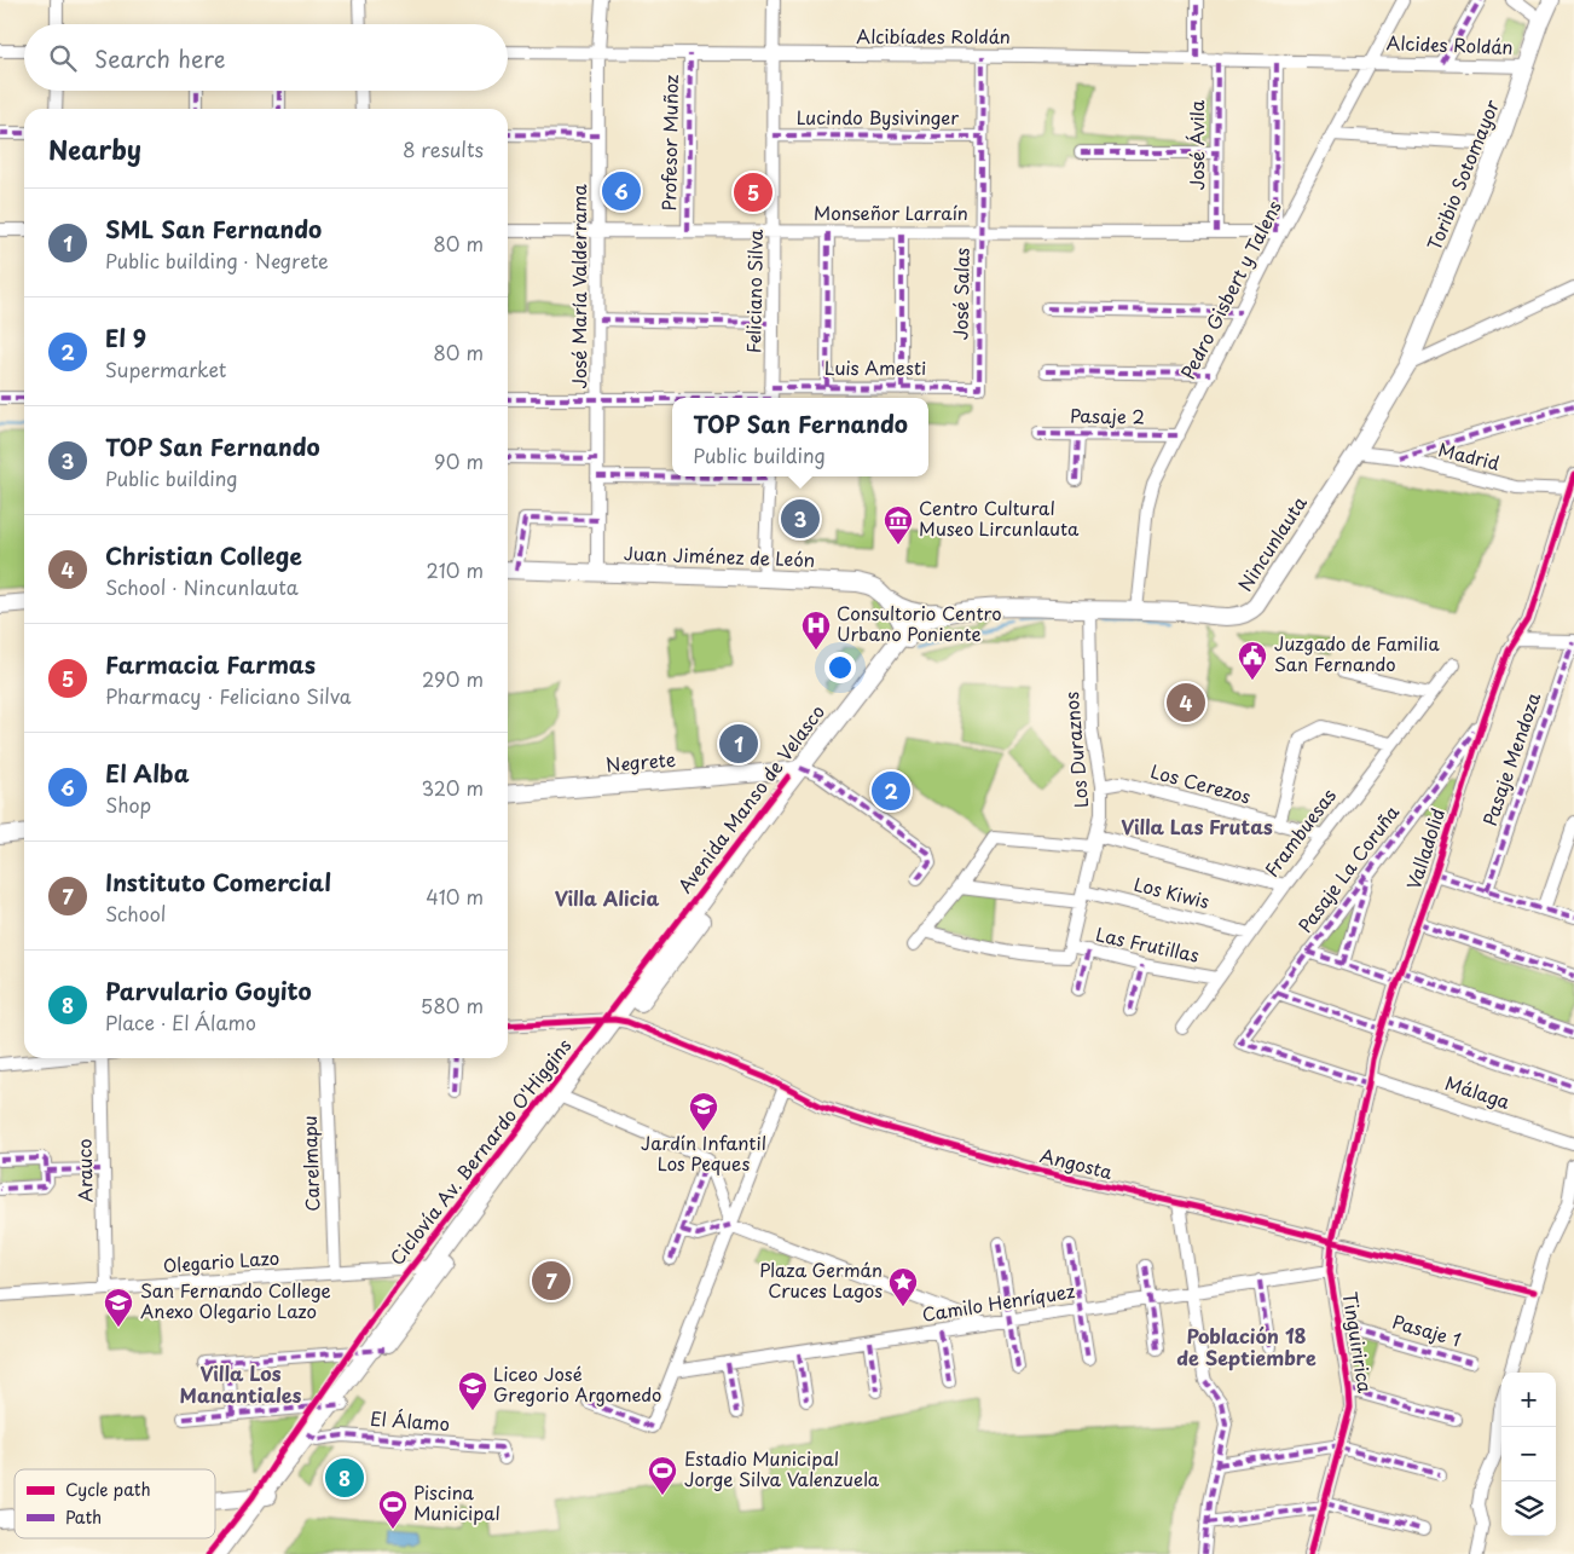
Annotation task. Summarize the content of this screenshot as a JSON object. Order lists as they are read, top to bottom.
{
  "streets": {
    "main road": [
      "Toribio Sotomayor",
      "Nincunlauta",
      "Juan Jiménez de León",
      "Negrete",
      "Avenida Manso de Velasco"
    ],
    "street": [
      "Alcibíades Roldán",
      "Alcides Roldán",
      "Lucindo Bysivinger",
      "Profesor Muñoz",
      "José Ávila",
      "Monseñor Larraín",
      "José María Valderrama",
      "Pedro Gisbert y Talens",
      "Feliciano Silva",
      "José Salas",
      "Luis Amesti",
      "Pasaje 2",
      "Madrid",
      "Los Duraznos",
      "Pasaje Mendoza",
      "Los Cerezos",
      "Frambuesas",
      "Valladolid",
      "Pasaje La Coruña",
      "Los Kiwis",
      "Las Frutillas",
      "Málaga",
      "Carelmapu",
      "Angosta",
      "Arauco",
      "Olegario Lazo",
      "Camilo Henríquez",
      "Pasaje 1",
      "Tinguiririca",
      "El Álamo"
    ],
    "cycle path": ["Ciclovía Av. Bernardo O'Higgins"]
  },
  "crossings": [
    ["Alcibíades Roldán", "Alcides Roldán"],
    ["Alcibíades Roldán", "Profesor Muñoz"],
    ["Alcibíades Roldán", "José Ávila"],
    ["Alcibíades Roldán", "José María Valderrama"],
    ["Alcibíades Roldán", "Pedro Gisbert y Talens"],
    ["Alcibíades Roldán", "Feliciano Silva"],
    ["Alcibíades Roldán", "José Salas"],
    ["Alcides Roldán", "Toribio Sotomayor"],
    ["Alcides Roldán", "Pedro Gisbert y Talens"],
    ["Lucindo Bysivinger", "Feliciano Silva"],
    ["Lucindo Bysivinger", "José Salas"],
    ["Profesor Muñoz", "Monseñor Larraín"],
    ["José Ávila", "Monseñor Larraín"],
    ["Toribio Sotomayor", "Nincunlauta"],
    ["Monseñor Larraín", "José María Valderrama"],
    ["Monseñor Larraín", "Pedro Gisbert y Talens"],
    ["Monseñor Larraín", "Feliciano Silva"],
    ["Monseñor Larraín", "José Salas"],
    ["José María Valderrama", "Luis Amesti"],
    ["José María Valderrama", "Juan Jiménez de León"],
    ["Pedro Gisbert y Talens", "Pasaje 2"],
    ["Pedro Gisbert y Talens", "Nincunlauta"],
    ["Feliciano Silva", "Luis Amesti"],
    ["José Salas", "Luis Amesti"],
    ["Madrid", "Nincunlauta"],
    ["Madrid", "Valladolid"],
    ["Nincunlauta", "Juan Jiménez de León"],
    ["Nincunlauta", "Los Duraznos"],
    ["Nincunlauta", "Avenida Manso de Velasco"],
    ["Los Duraznos", "Los Cerezos"],
    ["Los Duraznos", "Los Kiwis"],
    ["Los Duraznos", "Las Frutillas"],
    ["Negrete", "Avenida Manso de Velasco"],
    ["Los Cerezos", "Frambuesas"],
    ["Avenida Manso de Velasco", "Angosta"],
    ["Avenida Manso de Velasco", "Olegario Lazo"],
    ["Avenida Manso de Velasco", "El Álamo"],
    ["Frambuesas", "Los Kiwis"],
    ["Frambuesas", "Las Frutillas"],
    ["Valladolid", "Pasaje La Coruña"],
    ["Valladolid", "Málaga"],
    ["Valladolid", "Angosta"],
    ["Valladolid", "Tinguiririca"],
    ["Pasaje La Coruña", "Málaga"],
    ["Carelmapu", "Olegario Lazo"],
    ["Angosta", "Tinguiririca"],
    ["Arauco", "Olegario Lazo"],
    ["Camilo Henríquez", "Tinguiririca"],
    ["Pasaje 1", "Tinguiririca"]
  ],
  "districts": [
    "Villa Las Frutas",
    "Villa Alicia",
    "Población 18 de Septiembre",
    "Villa Los Manantiales"
  ],
  "places": {
    "museum": ["Centro Cultural Museo Lircunlauta"],
    "hospital": ["Consultorio Centro Urbano Poniente"],
    "public building": ["Juzgado de Familia San Fernando"],
    "school or university": ["Jardín Infantil Los Peques", "San Fernando College Anexo Olegario Lazo", "Liceo José Gregorio Argomedo"],
    "place": ["Plaza Germán Cruces Lagos"],
    "sports": ["Estadio Municipal Jorge Silva Valenzuela", "Piscina Municipal"]
  },
  "legend": ["Cycle path", "Path"],
  "page": {
    "search": "Search here",
    "heading": ["Nearby", "8 results"],
    "pins": [
      "6",
      "5",
      "3",
      "4",
      "1",
      "2",
      "7",
      "8"
    ],
    "list": [
      {
        "mark": "1",
        "name": "SML San Fernando",
        "note": "Public building · Negrete",
        "value": "80 m"
      },
      {
        "mark": "2",
        "name": "El 9",
        "note": "Supermarket",
        "value": "80 m"
      },
      {
        "mark": "3",
        "name": "TOP San Fernando",
        "note": "Public building",
        "value": "90 m"
      },
      {
        "mark": "4",
        "name": "Christian College",
        "note": "School · Nincunlauta",
        "value": "210 m"
      },
      {
        "mark": "5",
        "name": "Farmacia Farmas",
        "note": "Pharmacy · Feliciano Silva",
        "value": "290 m"
      },
      {
        "mark": "6",
        "name": "El Alba",
        "note": "Shop",
        "value": "320 m"
      },
      {
        "mark": "7",
        "name": "Instituto Comercial",
        "note": "School",
        "value": "410 m"
      },
      {
        "mark": "8",
        "name": "Parvulario Goyito",
        "note": "Place · El Álamo",
        "value": "580 m"
      }
    ],
    "popup": ["TOP San Fernando", "Public building"],
    "map_buttons": ["+", "−"]
  }
}
